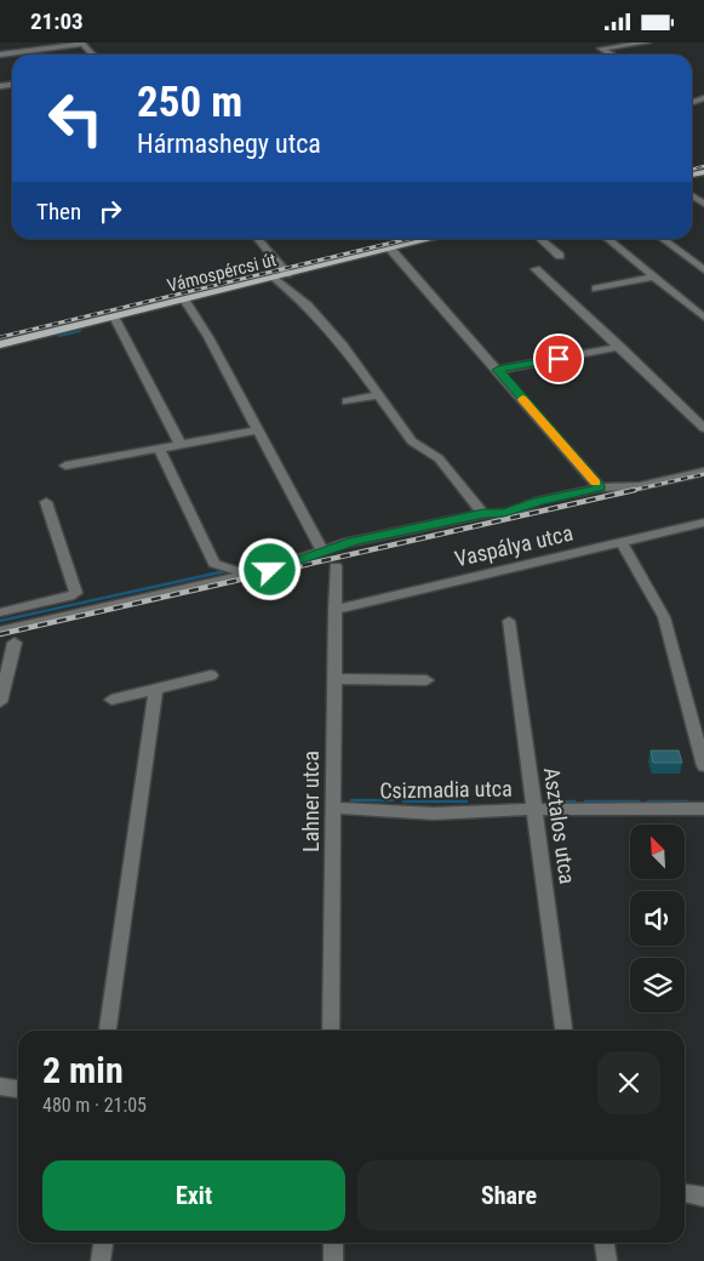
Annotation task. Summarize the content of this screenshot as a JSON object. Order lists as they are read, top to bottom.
{
  "streets": {
    "main road": ["Vámospércsi út"],
    "street": [
      "Vaspálya utca",
      "Csizmadia utca",
      "Lahner utca",
      "Asztalos utca"
    ]
  },
  "crossings": [
    ["Vaspálya utca", "Lahner utca"],
    ["Csizmadia utca", "Lahner utca"],
    ["Csizmadia utca", "Asztalos utca"]
  ],
  "north": "top left",
  "page": {
    "status": "21:03",
    "turn": ["250 m", "Hármashegy utca"],
    "then": "Then",
    "heading": ["2 min", "480 m · 21:05"],
    "buttons": ["Exit", "Share"]
  }
}
